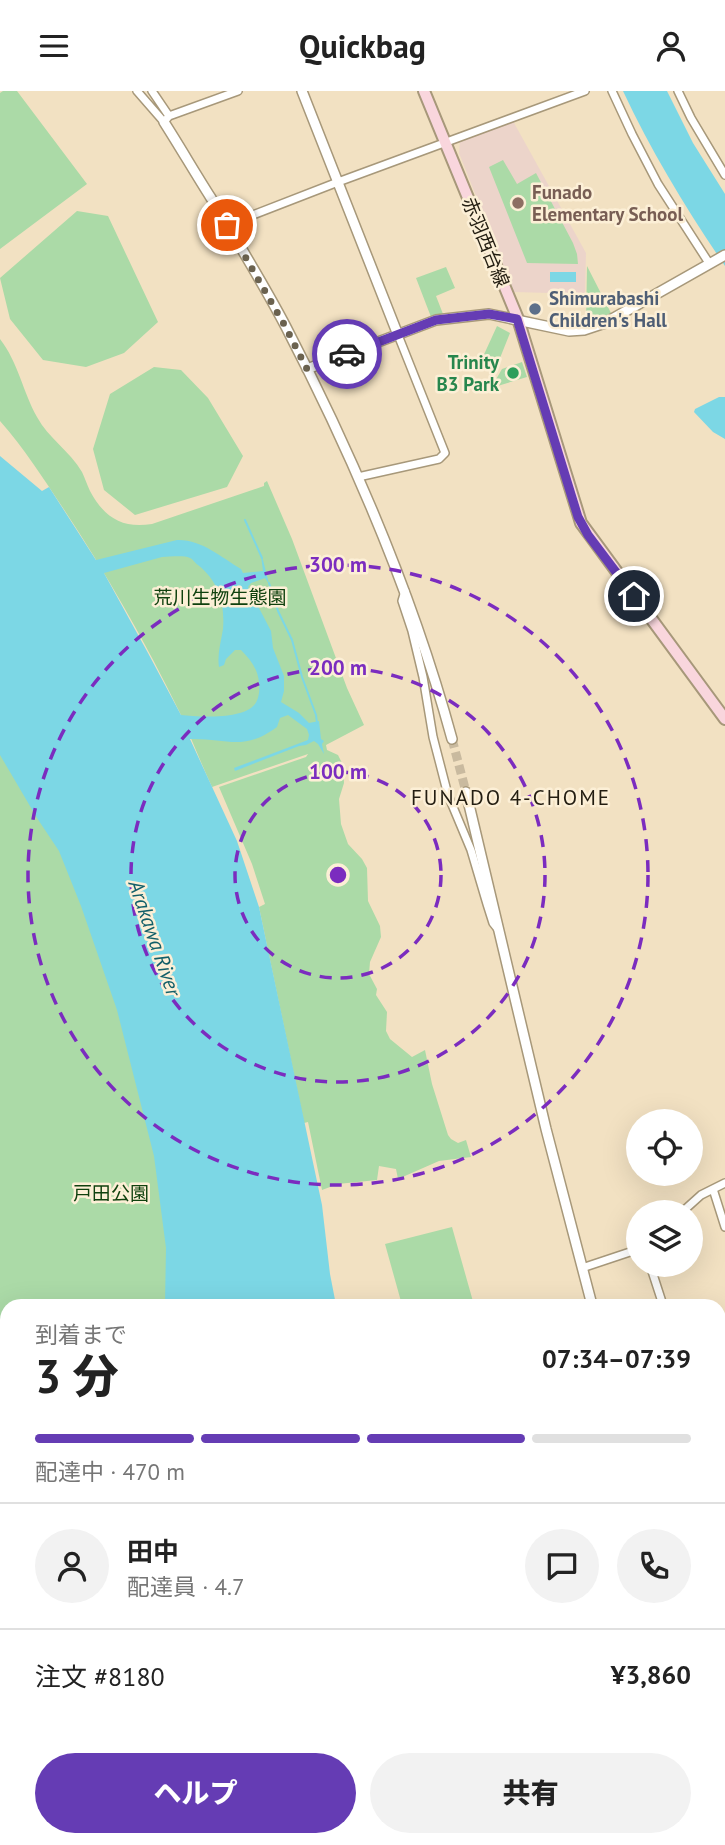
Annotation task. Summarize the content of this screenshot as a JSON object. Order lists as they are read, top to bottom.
{
  "streets": {
    "main road": ["赤羽西台線"]
  },
  "districts": ["FUNADO 4-CHOME"],
  "water": ["Arakawa River"],
  "parks": ["荒川生物生態園", "戸田公園"],
  "places": ["Funado Elementary School", "Shimurabashi Children's Hall", "Trinity B3 Park"],
  "page": {
    "header": "Quickbag",
    "heading": ["3 分", "到着まで", "07:34–07:39"],
    "panel": [
      "田中",
      "配達員 · 4.7",
      "注文 #8180",
      "¥3,860"
    ],
    "bar": "配達中 · 470 m",
    "buttons": ["ヘルプ", "共有"]
  },
  "rings": ["300 m", "200 m", "100 m"]
}
